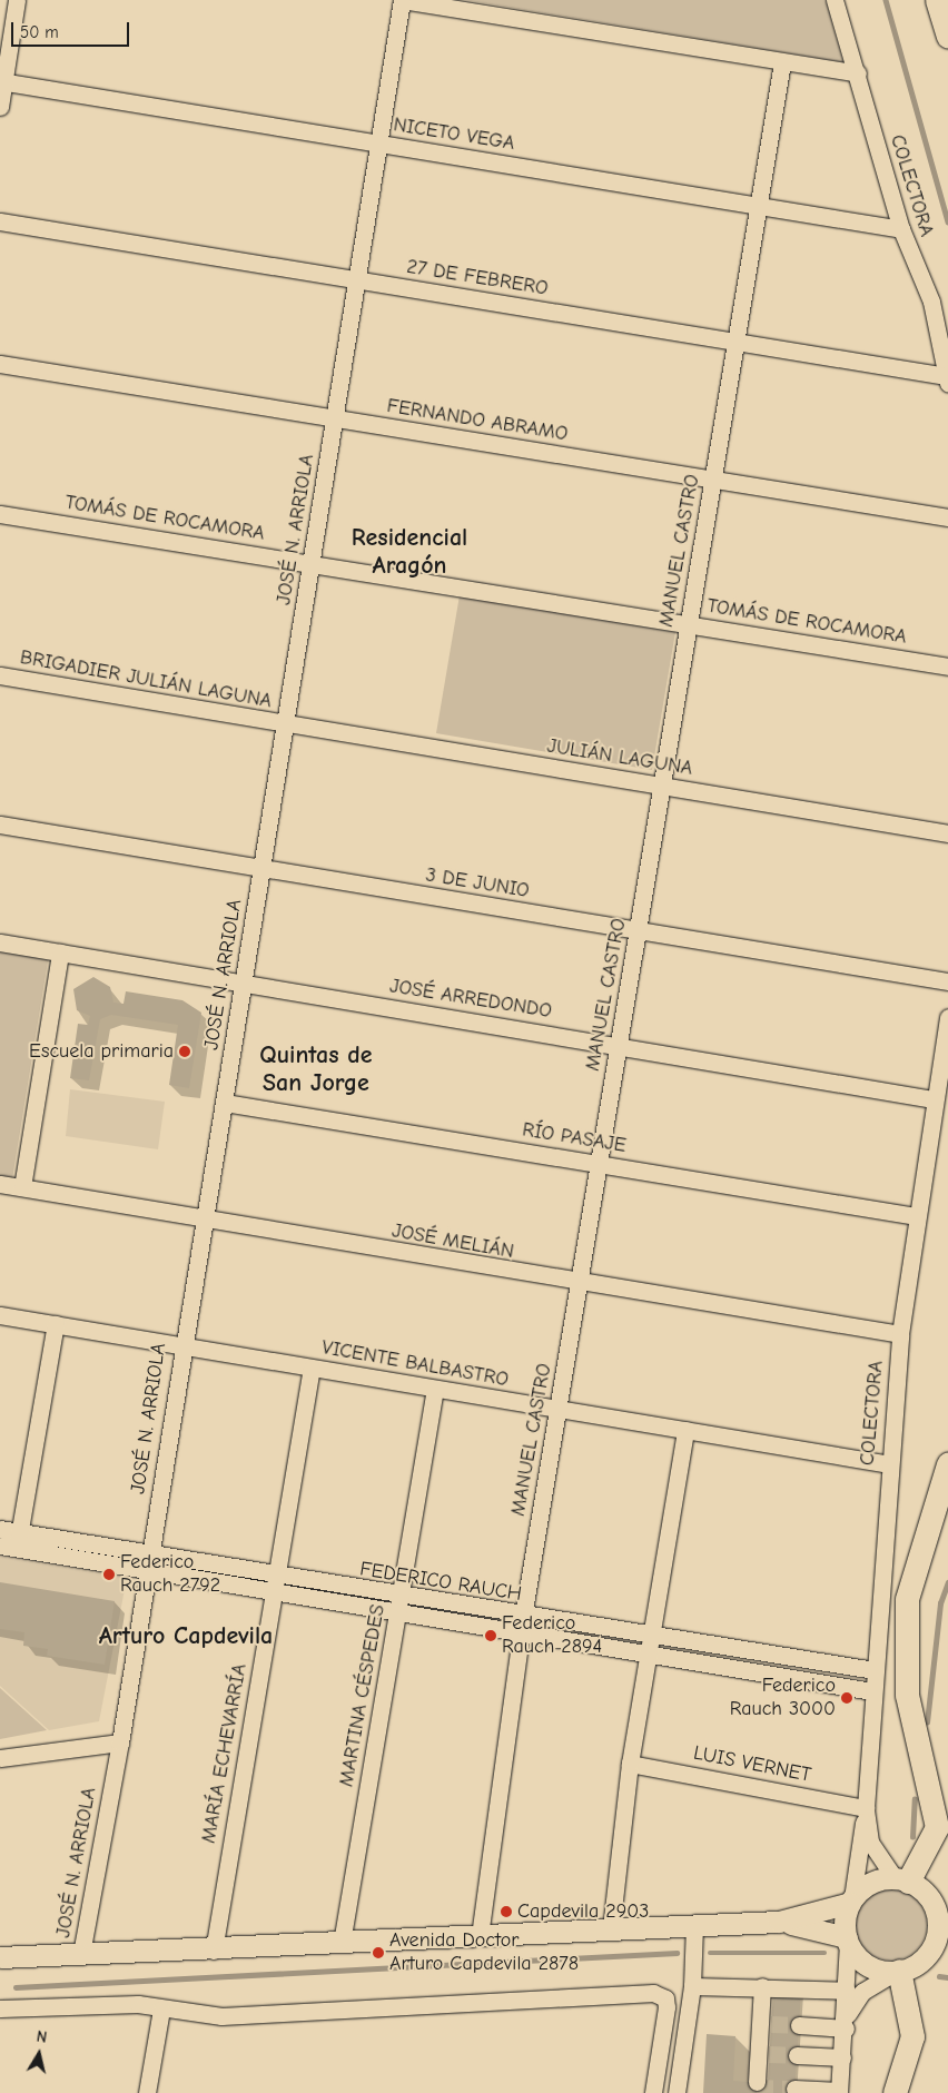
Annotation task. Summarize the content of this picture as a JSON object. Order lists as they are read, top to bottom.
{
  "streets": {
    "street": [
      "NICETO VEGA",
      "COLECTORA",
      "27 DE FEBRERO",
      "FERNANDO ABRAMO",
      "TOMÁS DE ROCAMORA",
      "JOSÉ N. ARRIOLA",
      "MANUEL CASTRO",
      "BRIGADIER JULIÁN LAGUNA",
      "JULIÁN LAGUNA",
      "3 DE JUNIO",
      "JOSÉ ARREDONDO",
      "RÍO PASAJE",
      "JOSÉ MELIÁN",
      "VICENTE BALBASTRO",
      "FEDERICO RAUCH",
      "MARTINA CÉSPEDES",
      "MARÍA ECHEVARRÍA",
      "LUIS VERNET"
    ]
  },
  "crossings": [
    ["NICETO VEGA", "COLECTORA"],
    ["NICETO VEGA", "JOSÉ N. ARRIOLA"],
    ["NICETO VEGA", "MANUEL CASTRO"],
    ["COLECTORA", "27 DE FEBRERO"],
    ["COLECTORA", "JOSÉ ARREDONDO"],
    ["COLECTORA", "RÍO PASAJE"],
    ["COLECTORA", "JOSÉ MELIÁN"],
    ["COLECTORA", "VICENTE BALBASTRO"],
    ["COLECTORA", "FEDERICO RAUCH"],
    ["COLECTORA", "LUIS VERNET"],
    ["27 DE FEBRERO", "JOSÉ N. ARRIOLA"],
    ["27 DE FEBRERO", "MANUEL CASTRO"],
    ["FERNANDO ABRAMO", "JOSÉ N. ARRIOLA"],
    ["FERNANDO ABRAMO", "MANUEL CASTRO"],
    ["TOMÁS DE ROCAMORA", "JOSÉ N. ARRIOLA"],
    ["TOMÁS DE ROCAMORA", "MANUEL CASTRO"],
    ["JOSÉ N. ARRIOLA", "BRIGADIER JULIÁN LAGUNA"],
    ["JOSÉ N. ARRIOLA", "JULIÁN LAGUNA"],
    ["JOSÉ N. ARRIOLA", "3 DE JUNIO"],
    ["JOSÉ N. ARRIOLA", "JOSÉ ARREDONDO"],
    ["JOSÉ N. ARRIOLA", "RÍO PASAJE"],
    ["JOSÉ N. ARRIOLA", "JOSÉ MELIÁN"],
    ["JOSÉ N. ARRIOLA", "VICENTE BALBASTRO"],
    ["JOSÉ N. ARRIOLA", "FEDERICO RAUCH"],
    ["MANUEL CASTRO", "JULIÁN LAGUNA"],
    ["MANUEL CASTRO", "3 DE JUNIO"],
    ["MANUEL CASTRO", "JOSÉ ARREDONDO"],
    ["MANUEL CASTRO", "RÍO PASAJE"],
    ["MANUEL CASTRO", "JOSÉ MELIÁN"],
    ["MANUEL CASTRO", "VICENTE BALBASTRO"],
    ["MANUEL CASTRO", "FEDERICO RAUCH"],
    ["BRIGADIER JULIÁN LAGUNA", "JULIÁN LAGUNA"],
    ["VICENTE BALBASTRO", "MARTINA CÉSPEDES"],
    ["VICENTE BALBASTRO", "MARÍA ECHEVARRÍA"],
    ["FEDERICO RAUCH", "MARTINA CÉSPEDES"],
    ["FEDERICO RAUCH", "MARÍA ECHEVARRÍA"]
  ],
  "districts": ["Residencial Aragón", "Quintas de San Jorge", "Arturo Capdevila"],
  "places": [
    "Escuela primaria",
    "Federico Rauch 2792",
    "Federico Rauch 2894",
    "Federico Rauch 3000",
    "Capdevila 2903",
    "Avenida Doctor Arturo Capdevila 2878"
  ],
  "scale_bar": "50 m",
  "north": "top"
}
